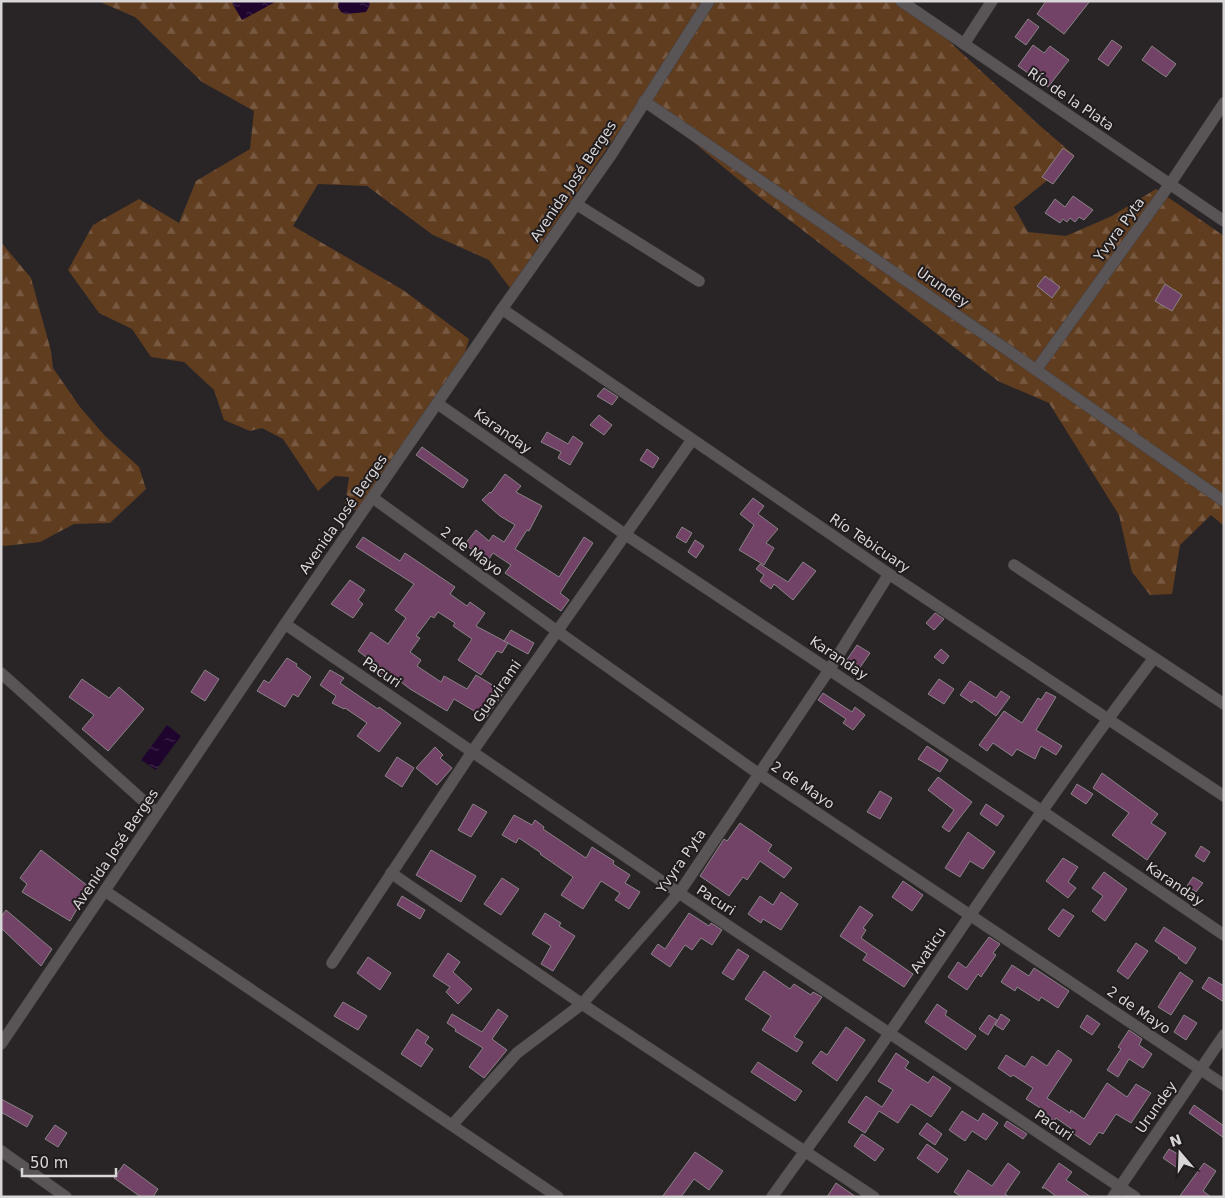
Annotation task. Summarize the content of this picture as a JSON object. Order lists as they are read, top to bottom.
{
  "streets": {
    "street": [
      "Río de la Plata",
      "Avenida José Berges",
      "Yvyra Pyta",
      "Urundey",
      "Karanday",
      "Río Tebicuary",
      "2 de Mayo",
      "Pacuri",
      "Guavirami",
      "Avaticu"
    ]
  },
  "crossings": [
    ["Río de la Plata", "Yvyra Pyta"],
    ["Avenida José Berges", "Urundey"],
    ["Avenida José Berges", "Karanday"],
    ["Avenida José Berges", "Río Tebicuary"],
    ["Avenida José Berges", "2 de Mayo"],
    ["Avenida José Berges", "Pacuri"],
    ["Yvyra Pyta", "Urundey"],
    ["Yvyra Pyta", "Karanday"],
    ["Yvyra Pyta", "Río Tebicuary"],
    ["Yvyra Pyta", "2 de Mayo"],
    ["Yvyra Pyta", "Pacuri"],
    ["Urundey", "2 de Mayo"],
    ["Urundey", "Pacuri"],
    ["Karanday", "Guavirami"],
    ["Karanday", "Avaticu"],
    ["Río Tebicuary", "Guavirami"],
    ["Río Tebicuary", "Avaticu"],
    ["2 de Mayo", "Guavirami"],
    ["2 de Mayo", "Avaticu"],
    ["Pacuri", "Guavirami"],
    ["Pacuri", "Avaticu"]
  ],
  "scale_bar": "50 m",
  "north": "top"
}
